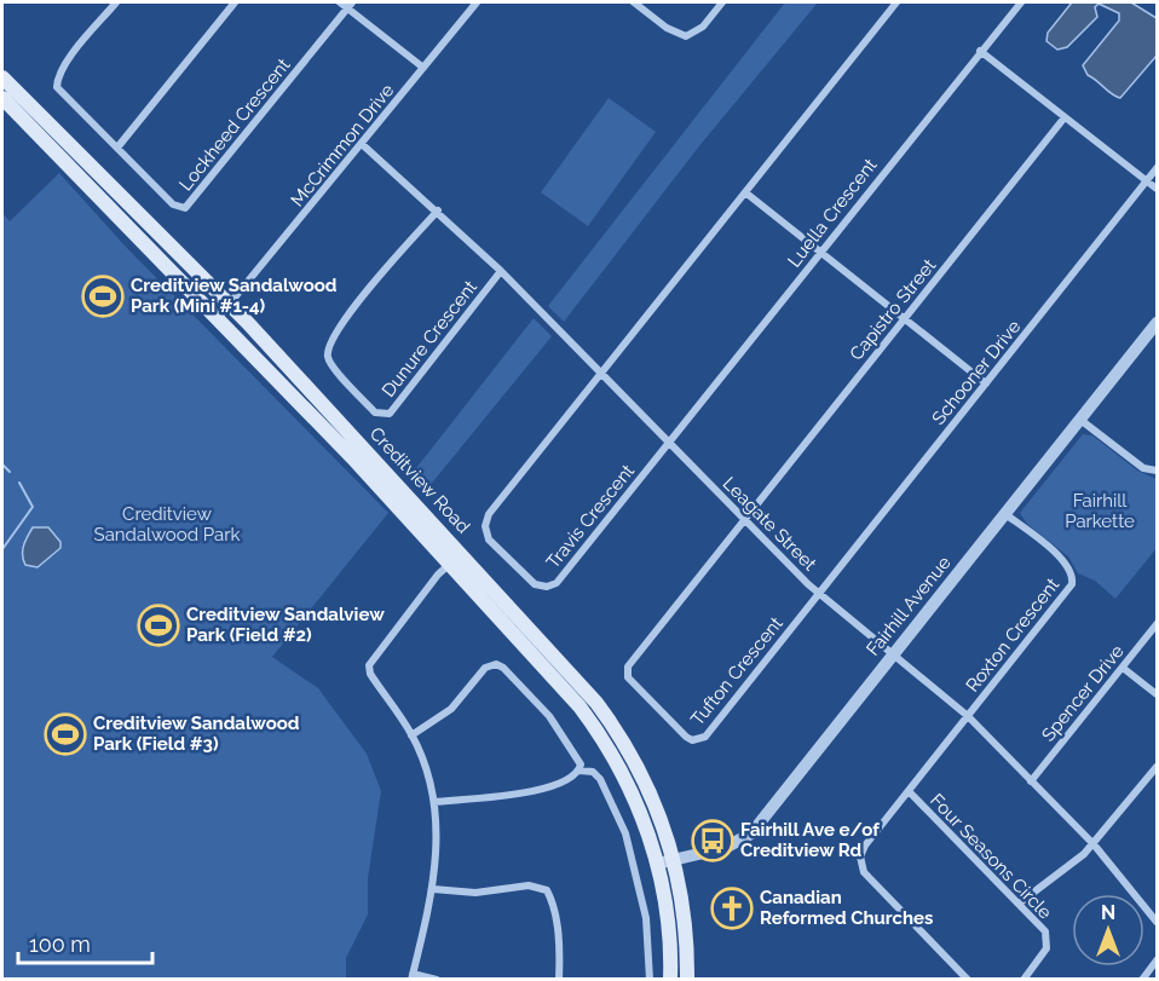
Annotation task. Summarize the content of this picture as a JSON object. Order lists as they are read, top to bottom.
{
  "streets": {
    "main road": ["Creditview Road"],
    "street": [
      "Lockheed Crescent",
      "McCrimmon Drive",
      "Luella Crescent",
      "Capistro Street",
      "Dunure Crescent",
      "Schooner Drive",
      "Travis Crescent",
      "Leagate Street",
      "Fairhill Avenue",
      "Roxton Crescent",
      "Tufton Crescent",
      "Spencer Drive",
      "Four Seasons Circle"
    ]
  },
  "crossings": [
    ["McCrimmon Drive", "Creditview Road"],
    ["McCrimmon Drive", "Leagate Street"],
    ["Luella Crescent", "Travis Crescent"],
    ["Luella Crescent", "Leagate Street"],
    ["Capistro Street", "Leagate Street"],
    ["Capistro Street", "Tufton Crescent"],
    ["Dunure Crescent", "Leagate Street"],
    ["Schooner Drive", "Leagate Street"],
    ["Schooner Drive", "Tufton Crescent"],
    ["Creditview Road", "Fairhill Avenue"],
    ["Travis Crescent", "Leagate Street"],
    ["Leagate Street", "Fairhill Avenue"],
    ["Leagate Street", "Roxton Crescent"],
    ["Leagate Street", "Tufton Crescent"],
    ["Leagate Street", "Spencer Drive"],
    ["Leagate Street", "Four Seasons Circle"],
    ["Fairhill Avenue", "Roxton Crescent"],
    ["Roxton Crescent", "Four Seasons Circle"]
  ],
  "parks": ["Fairhill Parkette", "Creditview Sandalwood Park"],
  "places": {
    "sports": ["Creditview Sandalwood Park (Mini #1-4)", "Creditview Sandalview Park (Field #2)", "Creditview Sandalwood Park (Field #3)"],
    "bus stop": ["Fairhill Ave e/of Creditview Rd"],
    "church": ["Canadian Reformed Churches"]
  },
  "scale_bar": "100 m",
  "north": "top"
}
